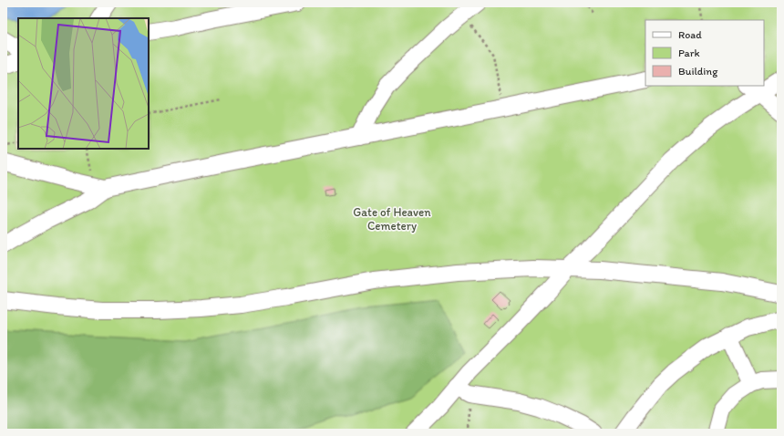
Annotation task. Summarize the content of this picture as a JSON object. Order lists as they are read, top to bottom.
{
  "parks": ["Gate of Heaven Cemetery"],
  "legend": ["Road", "Park", "Building"]
}
